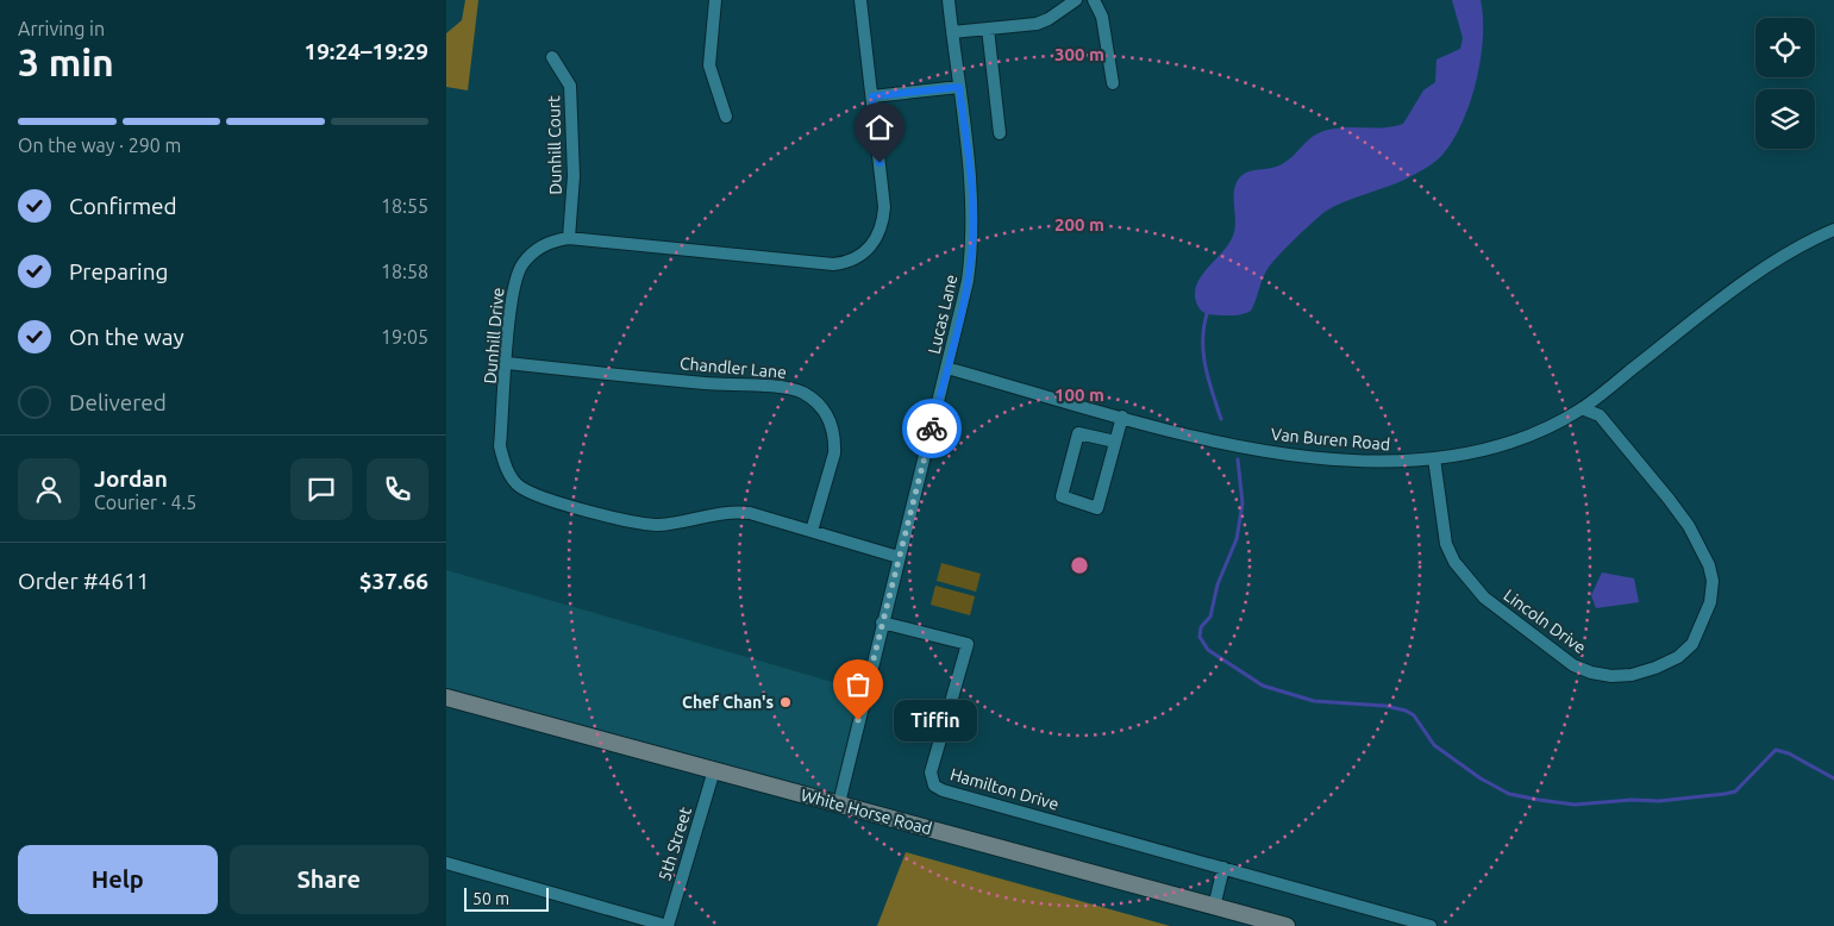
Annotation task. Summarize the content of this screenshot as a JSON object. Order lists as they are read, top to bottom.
{
  "streets": {
    "main road": ["White Horse Road"],
    "street": [
      "Dunhill Court",
      "Lucas Lane",
      "Dunhill Drive",
      "Chandler Lane",
      "Van Buren Road",
      "Lincoln Drive",
      "Hamilton Drive",
      "5th Street"
    ]
  },
  "crossings": [
    ["Dunhill Court", "Dunhill Drive"],
    ["Lucas Lane", "Dunhill Drive"],
    ["Lucas Lane", "Van Buren Road"],
    ["Lucas Lane", "Hamilton Drive"],
    ["Lucas Lane", "White Horse Road"],
    ["Dunhill Drive", "Chandler Lane"],
    ["Van Buren Road", "Lincoln Drive"],
    ["White Horse Road", "5th Street"]
  ],
  "places": ["Chef Chan's", "Tiffin"],
  "scale_bar": "50 m",
  "page": {
    "heading": ["3 min", "Arriving in", "19:24–19:29"],
    "panel": [
      "Jordan",
      "Courier · 4.5",
      "Order #4611",
      "$37.66"
    ],
    "bar": "On the way · 290 m",
    "list": [
      ["Confirmed", "18:55"],
      ["Preparing", "18:58"],
      ["On the way", "19:05"],
      "Delivered"
    ],
    "bubble": "Tiffin",
    "buttons": ["Help", "Share"],
    "scale": "50 m"
  },
  "rings": ["300 m", "200 m", "100 m"]
}
